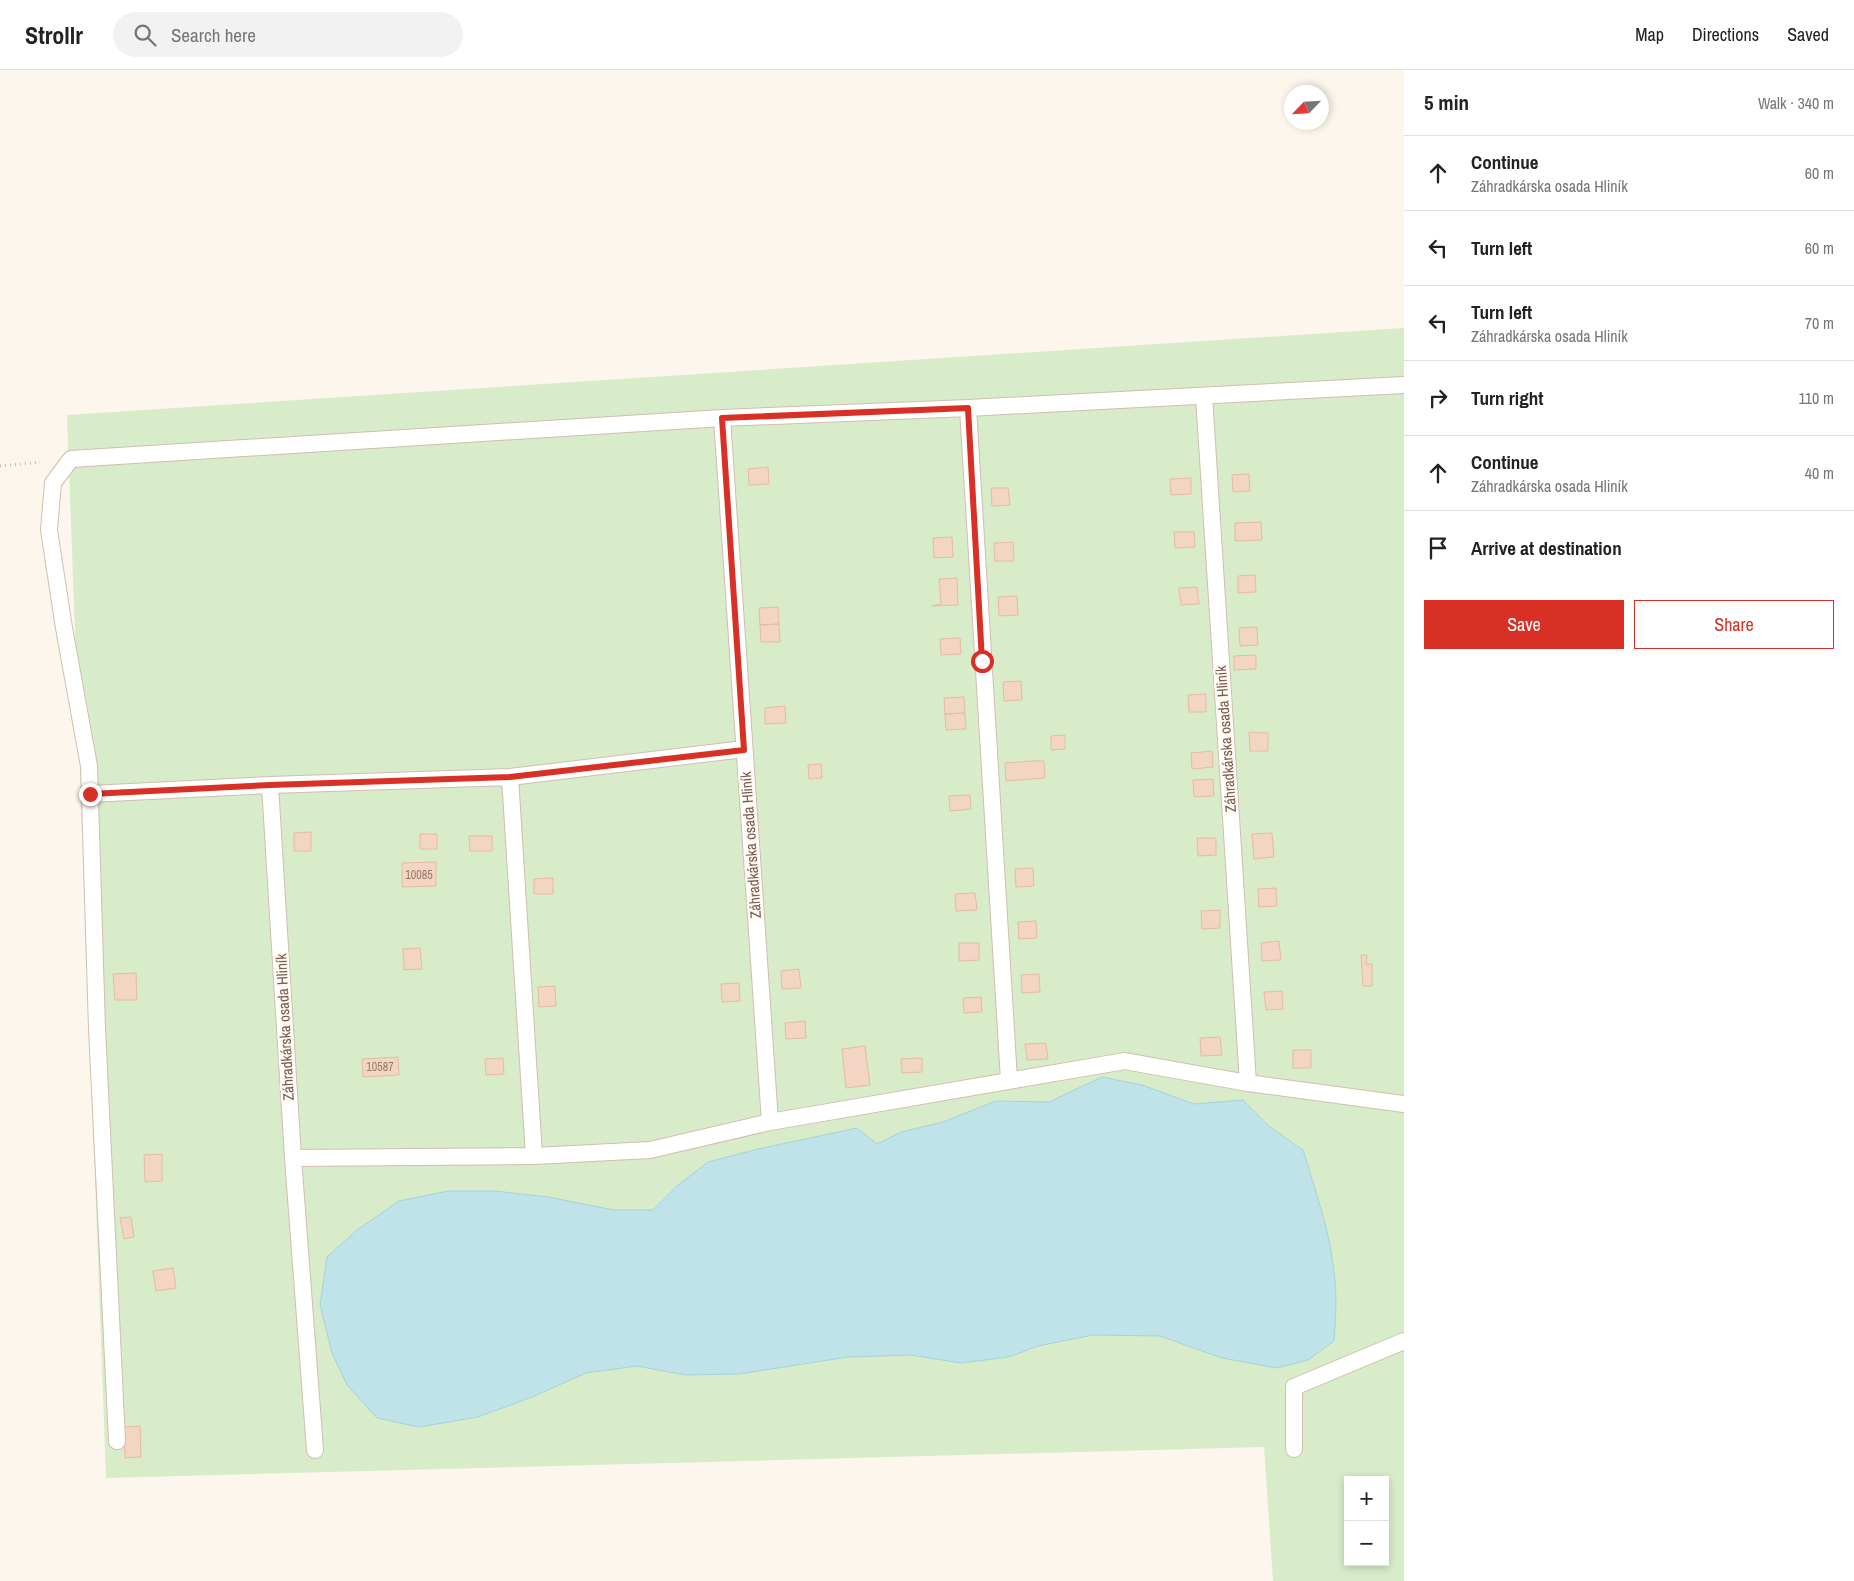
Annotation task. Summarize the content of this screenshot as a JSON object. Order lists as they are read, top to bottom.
{
  "streets": {
    "lane": ["Záhradkárska osada Hliník"]
  },
  "house_numbers": ["10085", "10587"],
  "north": "bottom left",
  "page": {
    "header": "Strollr",
    "search": "Search here",
    "nav": ["Map", "Directions", "Saved"],
    "heading": ["5 min", "Walk · 340 m"],
    "list": [
      ["Continue", "Záhradkárska osada Hliník", "60 m"],
      ["Turn left", "60 m"],
      ["Turn left", "Záhradkárska osada Hliník", "70 m"],
      ["Turn right", "110 m"],
      ["Continue", "Záhradkárska osada Hliník", "40 m"],
      "Arrive at destination"
    ],
    "buttons": ["Save", "Share"],
    "map_buttons": ["+", "−"]
  }
}
